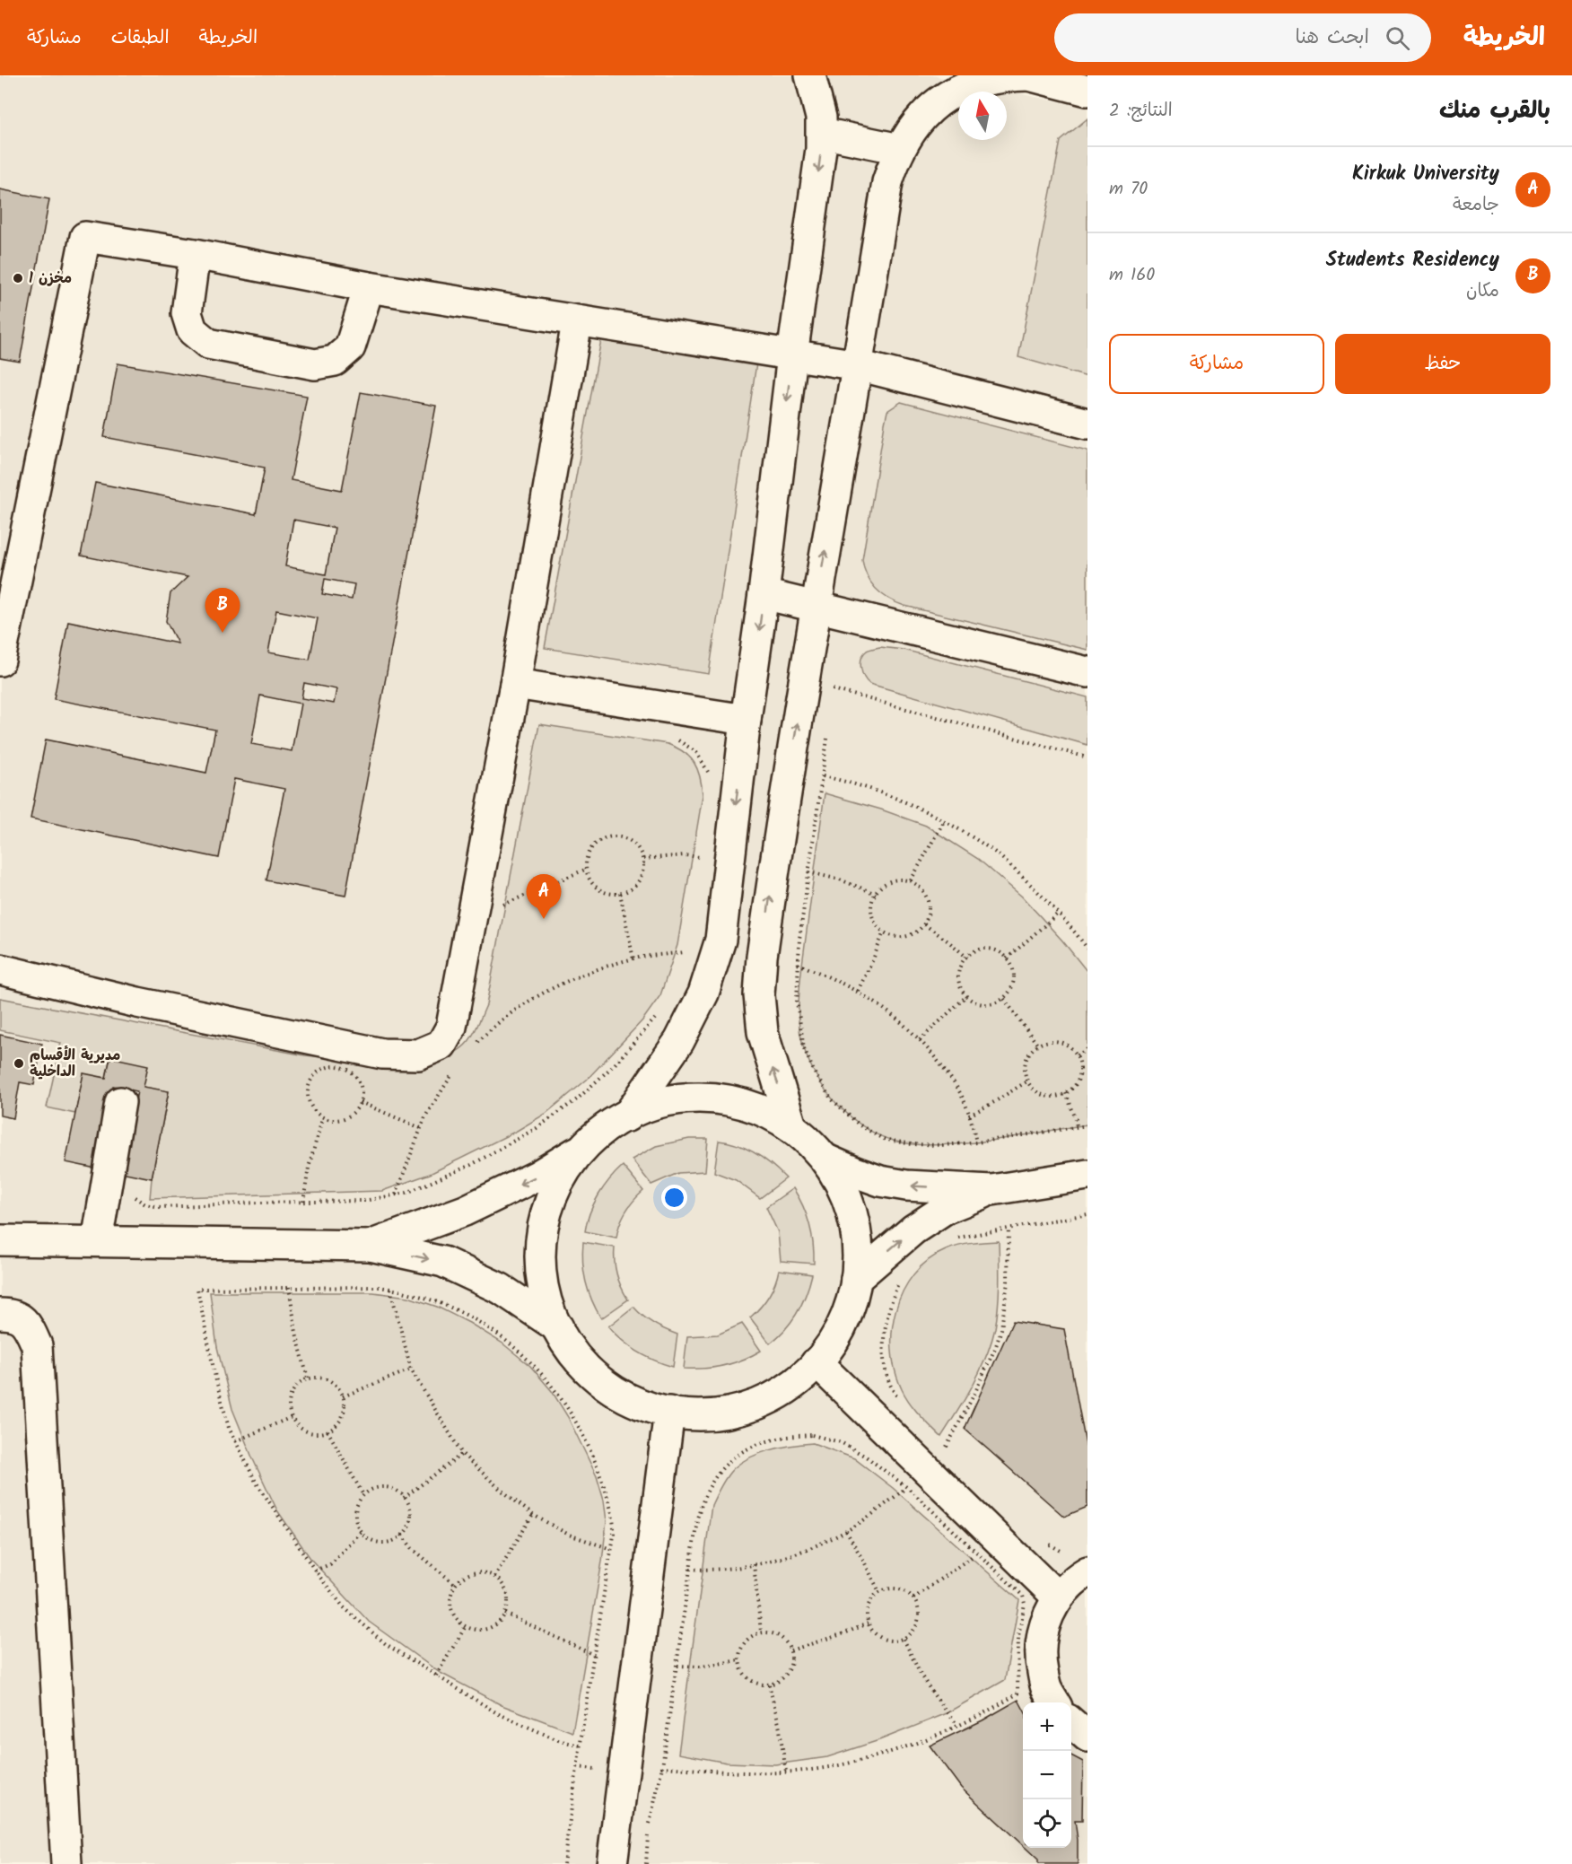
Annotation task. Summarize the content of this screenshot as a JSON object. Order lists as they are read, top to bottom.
{
  "places": ["مخزن 1", "مديرية الأقسام الداخلية"],
  "north": "top",
  "page": {
    "header": "الخريطة",
    "search": "ابحث هنا",
    "nav": ["الخريطة", "الطبقات", "مشاركة"],
    "heading": ["بالقرب منك", "النتائج: 2"],
    "list": [
      {
        "mark": "A",
        "name": "Kirkuk University",
        "note": "جامعة",
        "value": "70 m"
      },
      {
        "mark": "B",
        "name": "Students Residency",
        "note": "مكان",
        "value": "160 m"
      }
    ],
    "buttons": ["حفظ", "مشاركة"],
    "pins": ["B", "A"],
    "map_buttons": ["+", "−"]
  }
}
